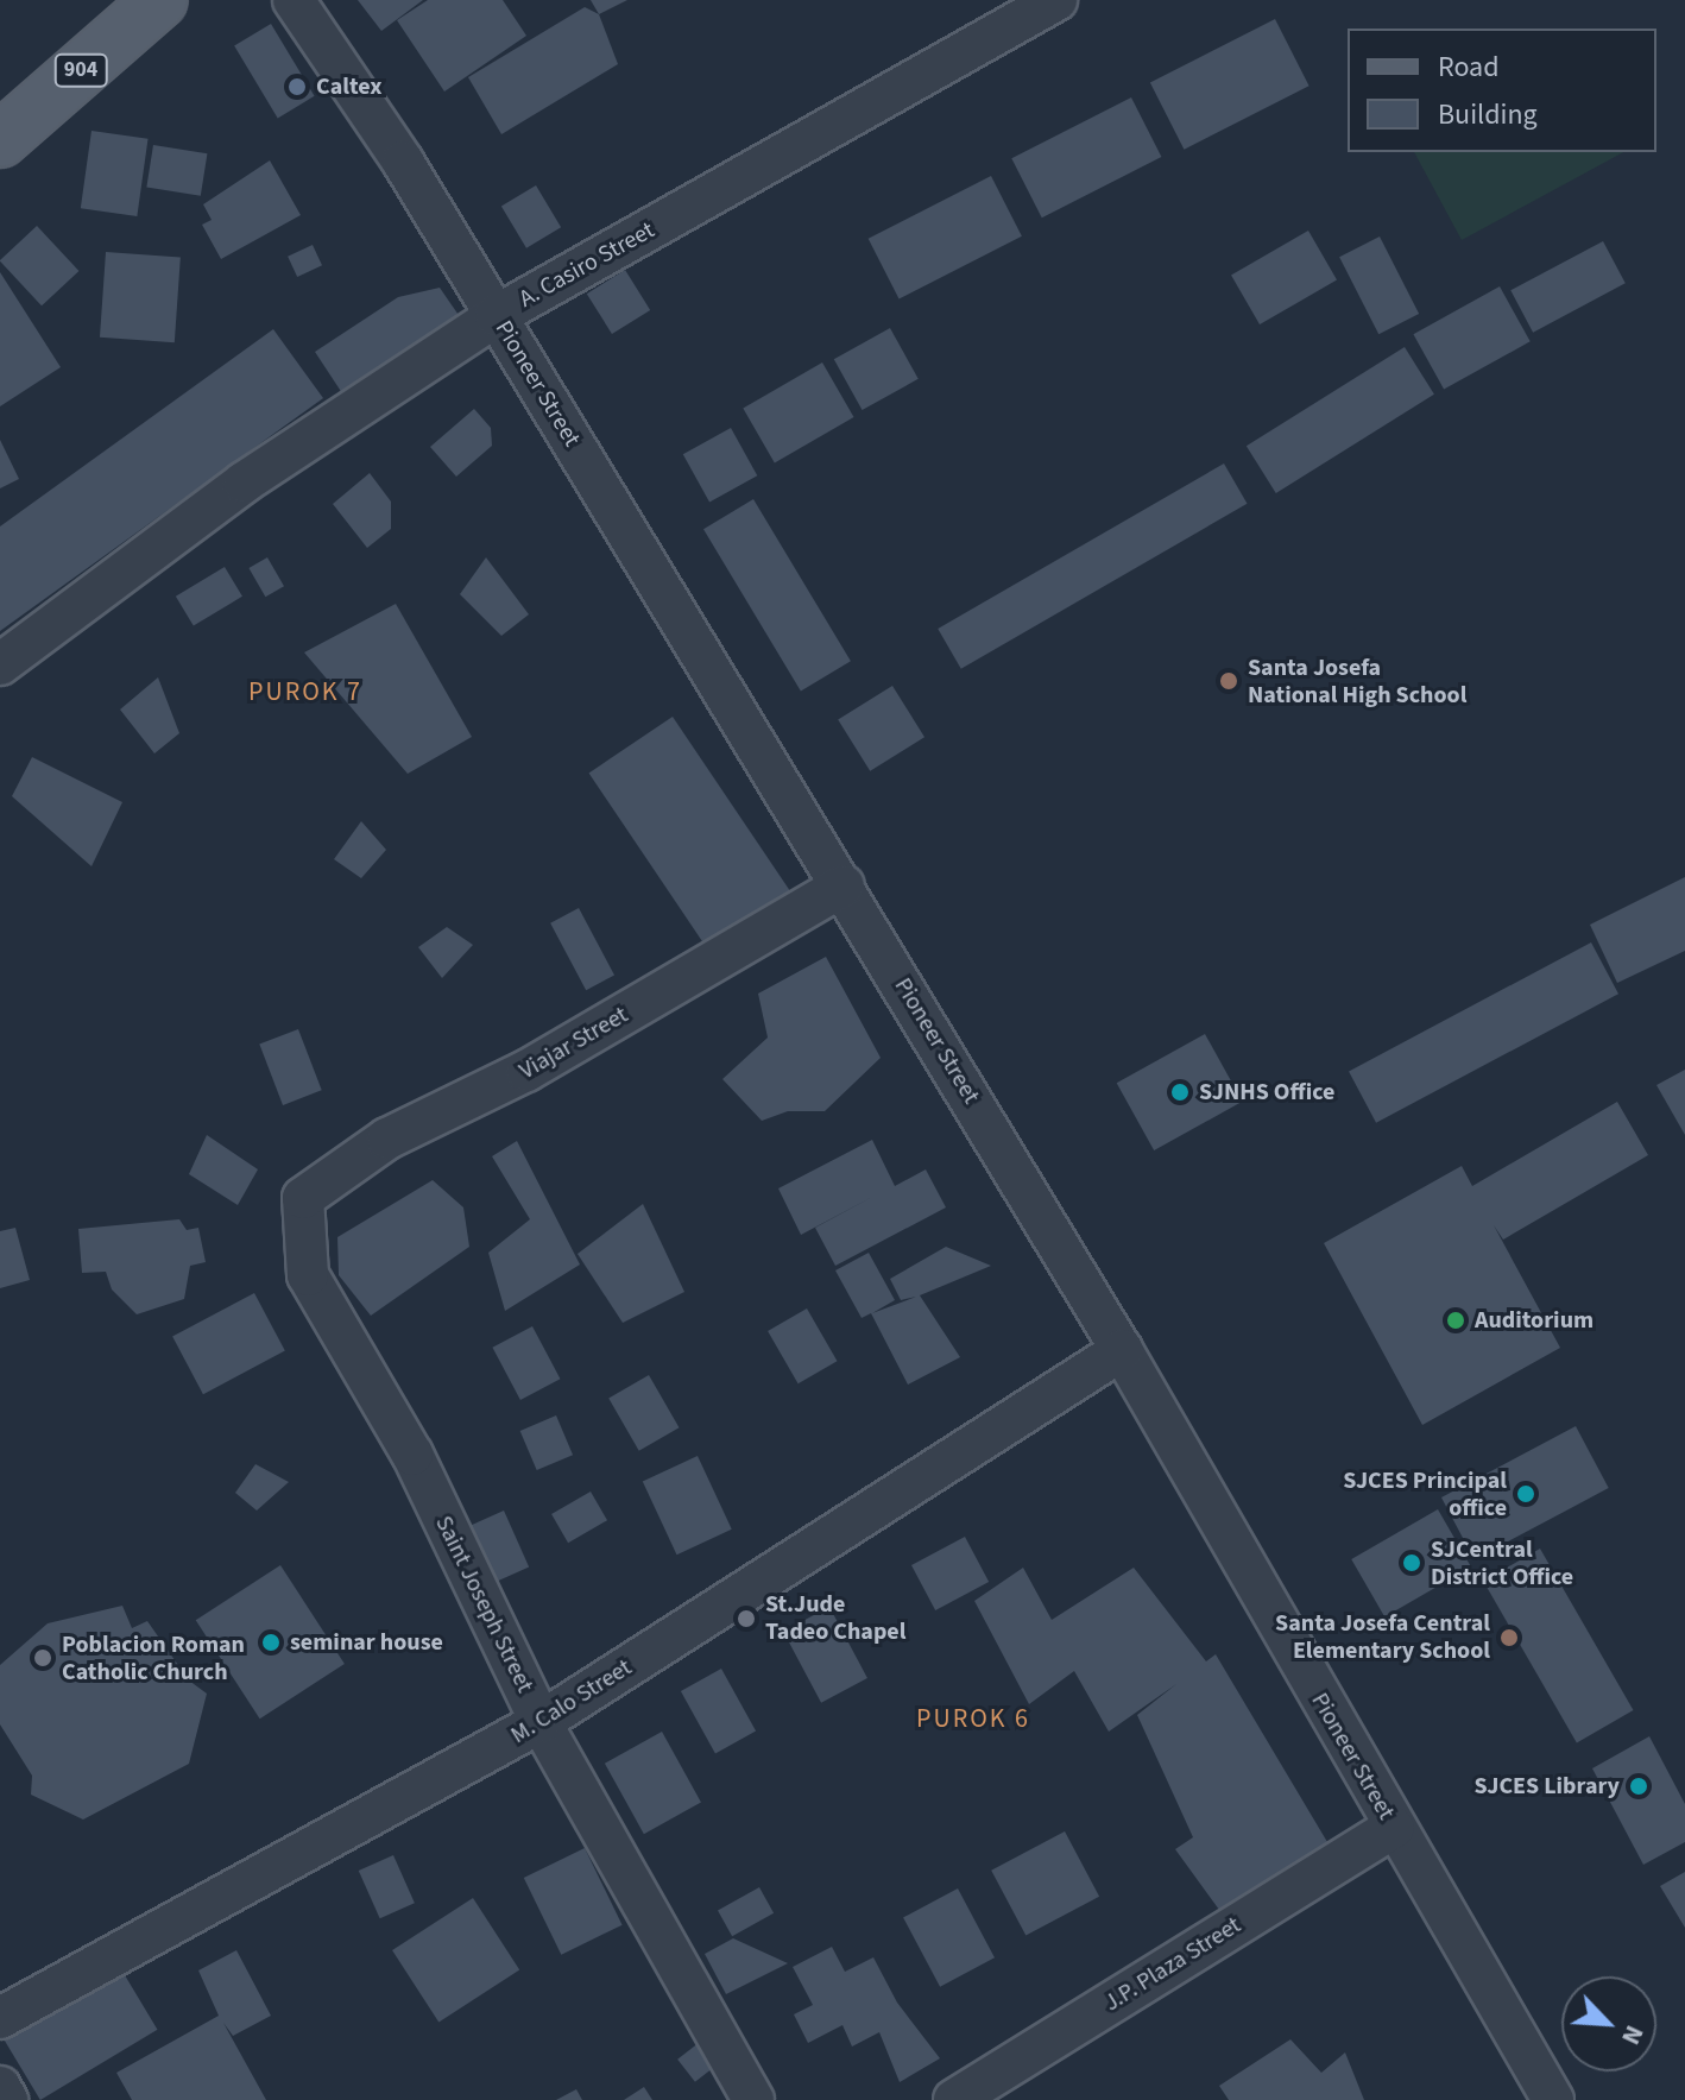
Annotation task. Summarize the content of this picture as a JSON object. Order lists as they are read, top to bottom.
{
  "streets": {
    "main road": ["904"],
    "street": [
      "A. Casiro Street",
      "Pioneer Street",
      "Viajar Street",
      "Saint Joseph Street",
      "M. Calo Street",
      "J.P. Plaza Street"
    ]
  },
  "crossings": [
    ["A. Casiro Street", "Pioneer Street"],
    ["Pioneer Street", "Viajar Street"],
    ["Pioneer Street", "M. Calo Street"],
    ["Pioneer Street", "J.P. Plaza Street"],
    ["Viajar Street", "Saint Joseph Street"],
    ["Saint Joseph Street", "M. Calo Street"]
  ],
  "districts": ["PUROK 7", "PUROK 6"],
  "places": [
    "Caltex",
    "Santa Josefa National High School",
    "SJNHS Office",
    "Auditorium",
    "SJCES Principal office",
    "SJCentral District Office",
    "St.Jude Tadeo Chapel",
    "Santa Josefa Central Elementary School",
    "seminar house",
    "Poblacion Roman Catholic Church",
    "SJCES Library"
  ],
  "legend": ["Road", "Building"],
  "north": "bottom right"
}
